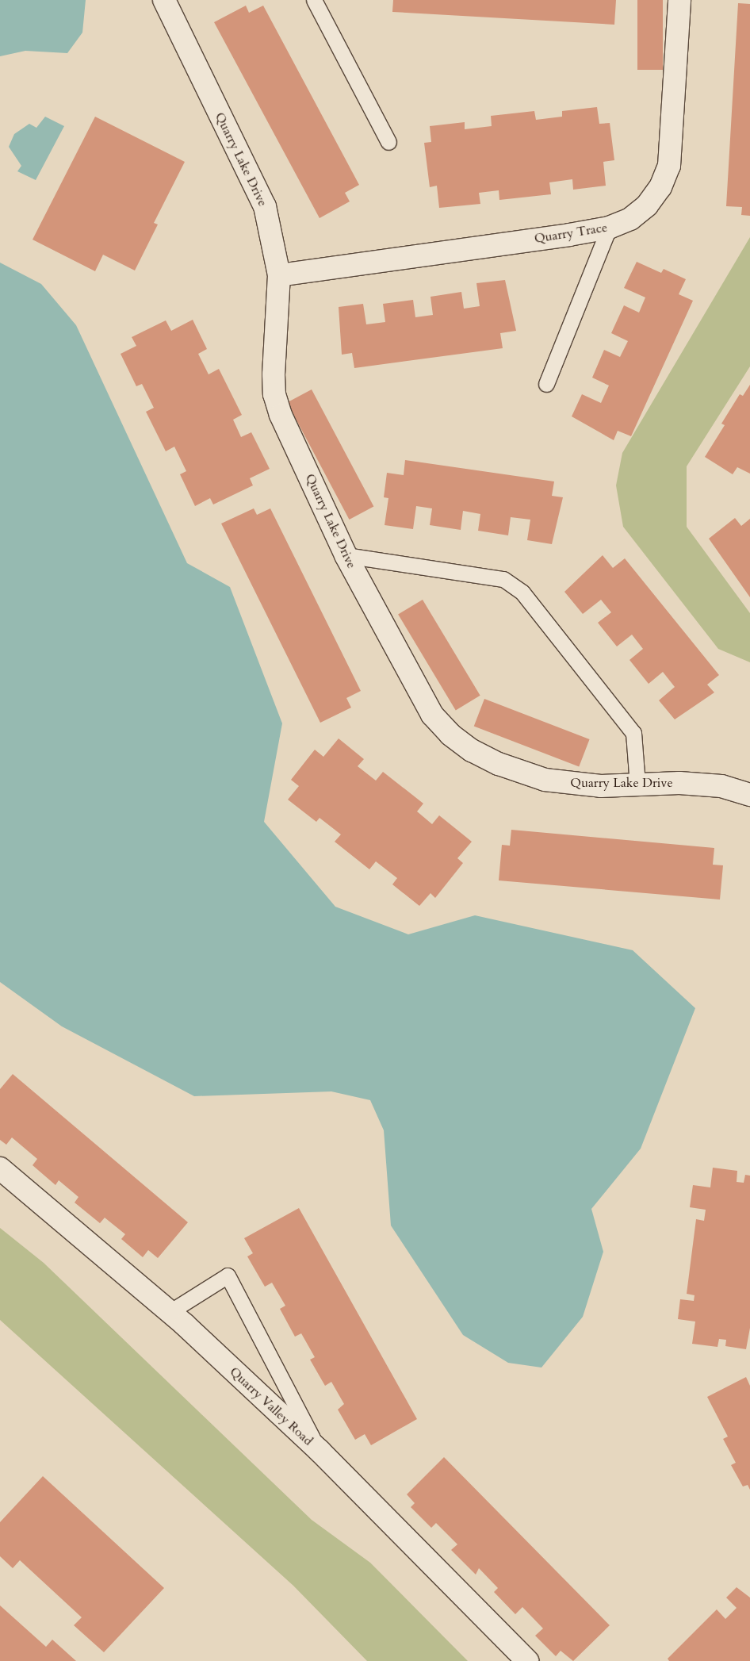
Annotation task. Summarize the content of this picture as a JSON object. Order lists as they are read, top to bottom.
{
  "streets": {
    "street": ["Quarry Lake Drive", "Quarry Trace", "Quarry Valley Road"]
  },
  "crossings": [
    ["Quarry Lake Drive", "Quarry Trace"]
  ]
}
